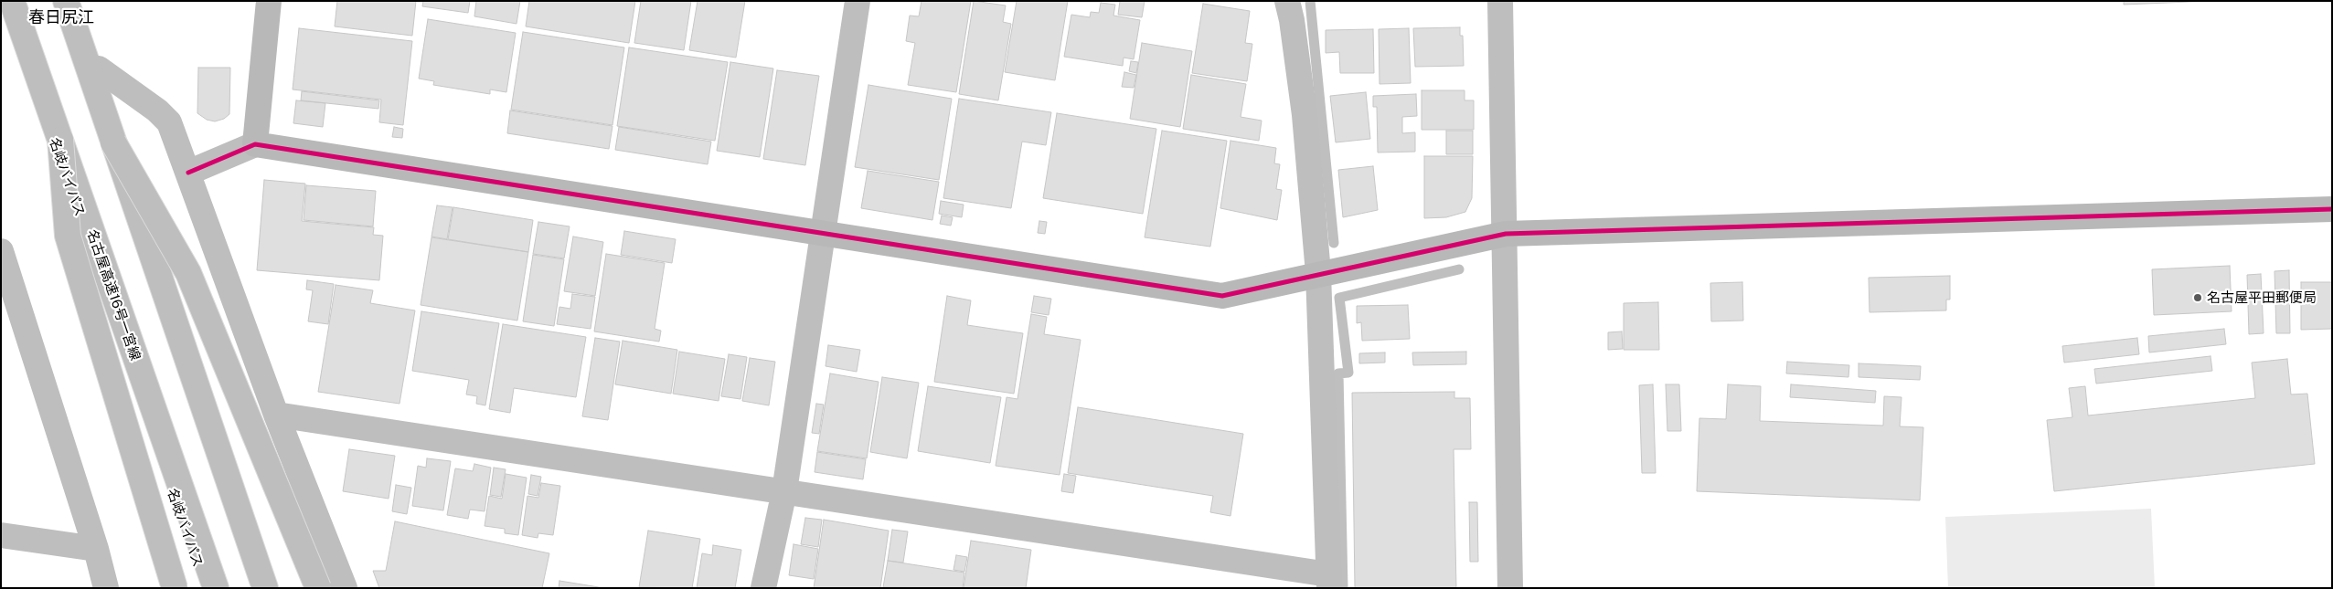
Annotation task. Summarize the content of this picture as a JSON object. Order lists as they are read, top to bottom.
{
  "streets": {
    "main road": ["名岐バイパス", "名古屋高速16号一宮線"]
  },
  "districts": ["春日尻江"],
  "places": ["名古屋平田郵便局"]
}
